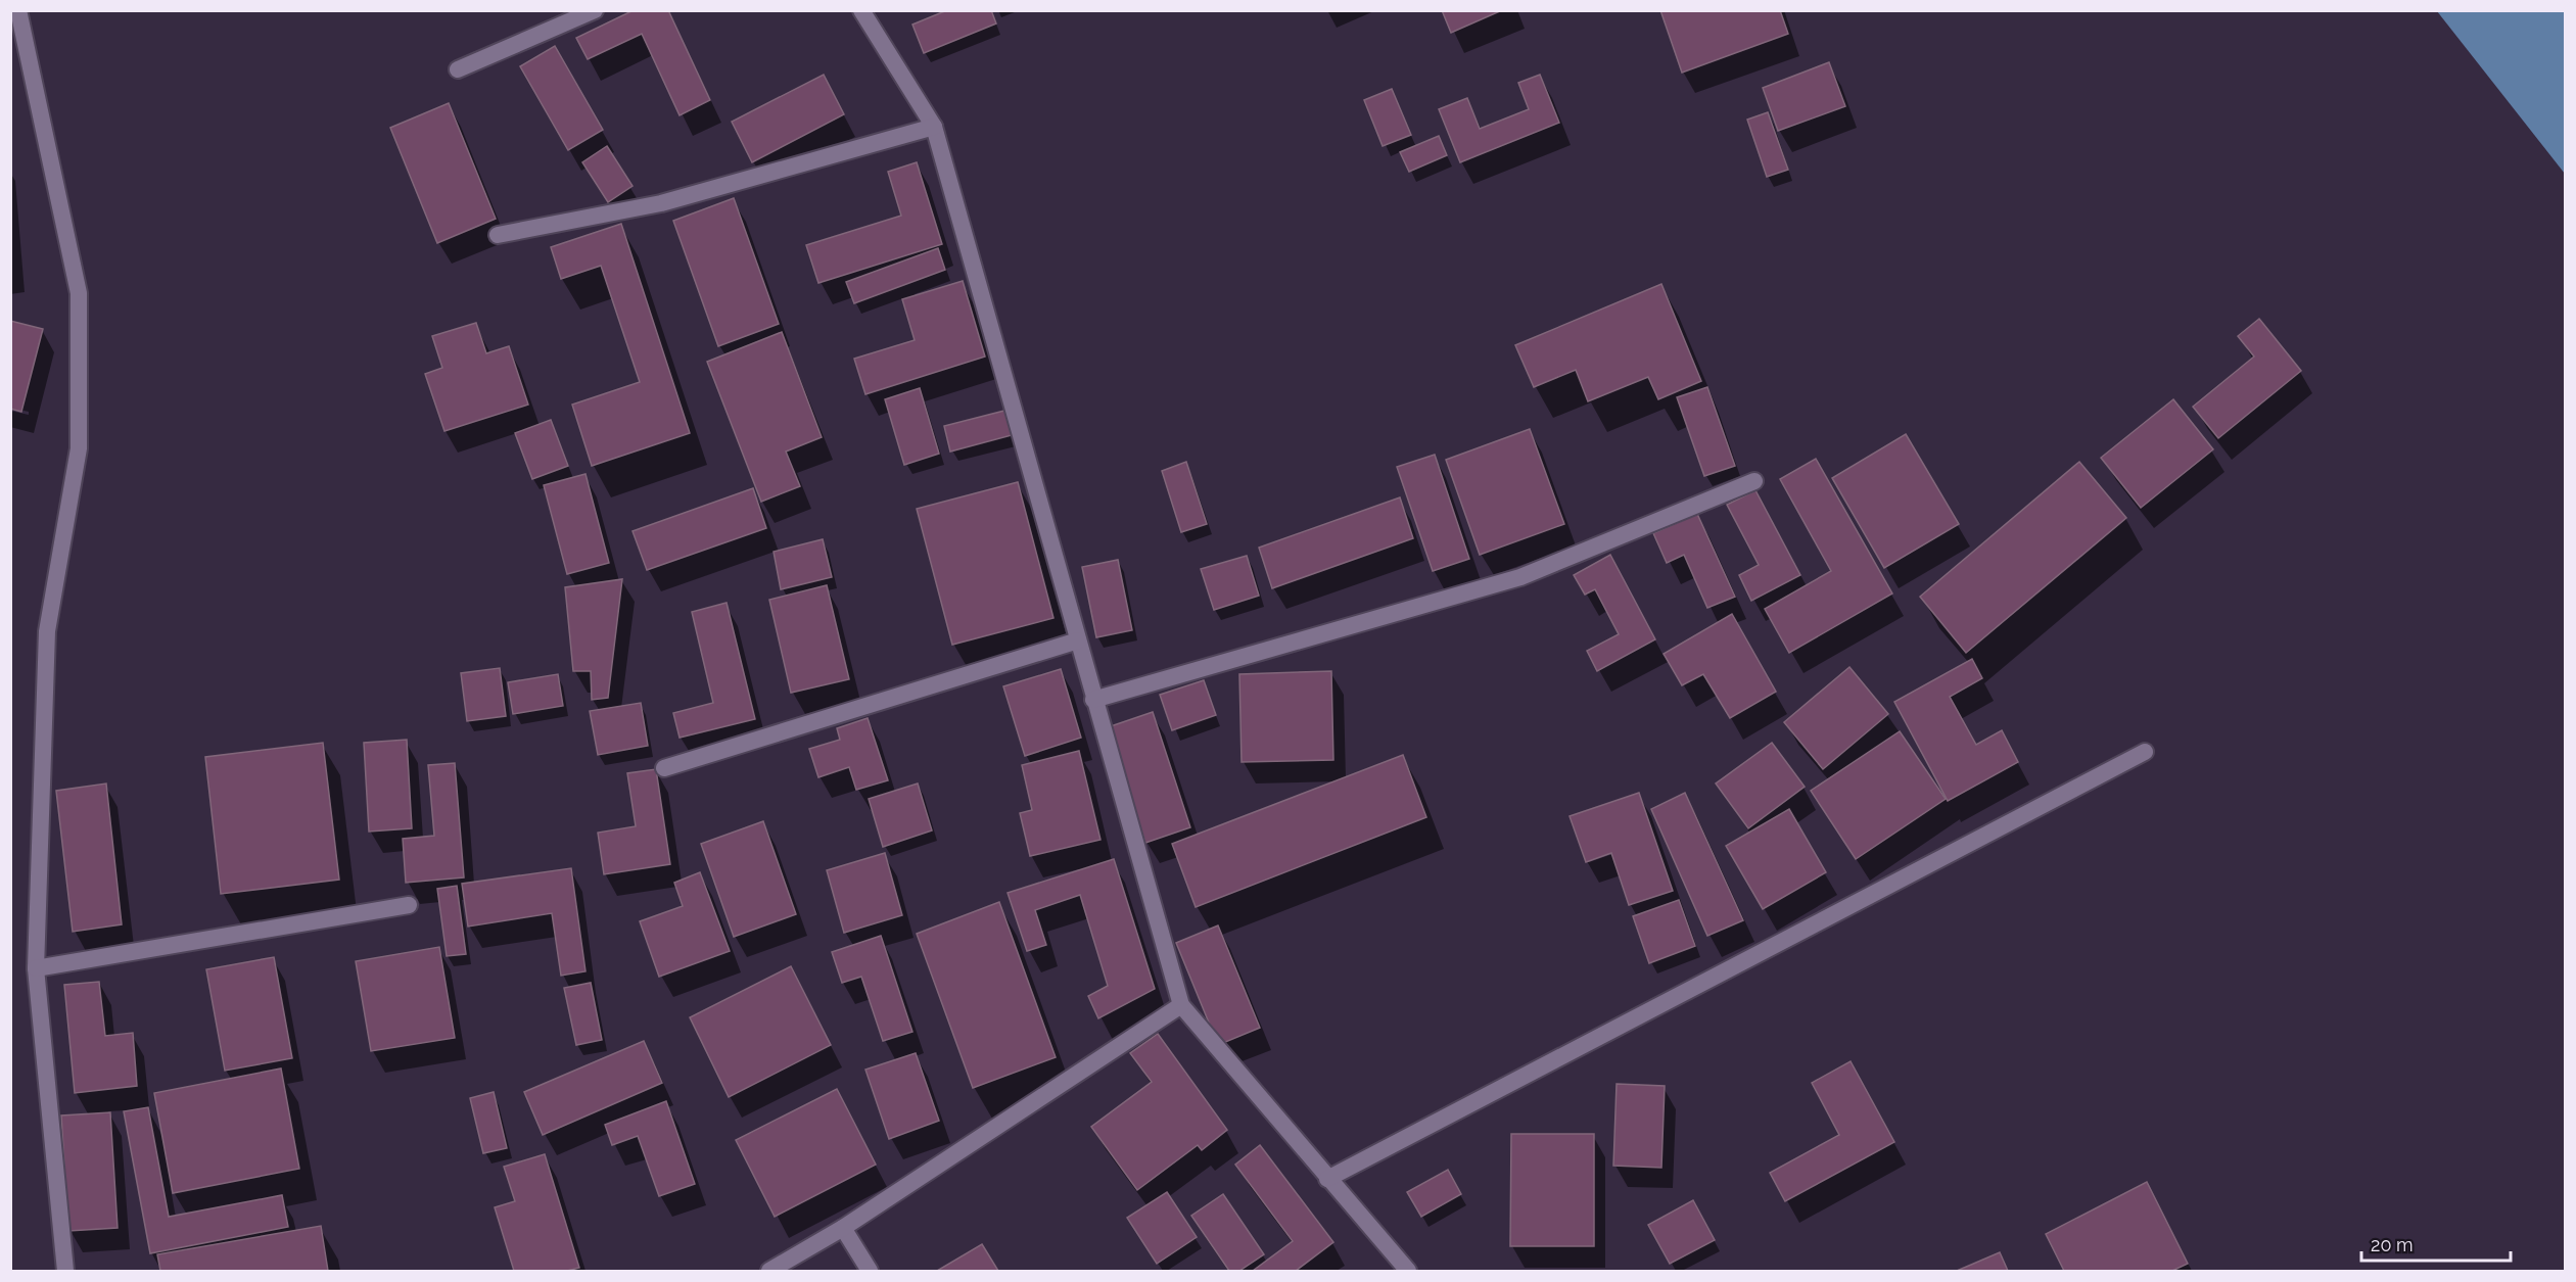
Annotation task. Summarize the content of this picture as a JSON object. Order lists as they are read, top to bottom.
{
  "scale_bar": "20 m"
}
